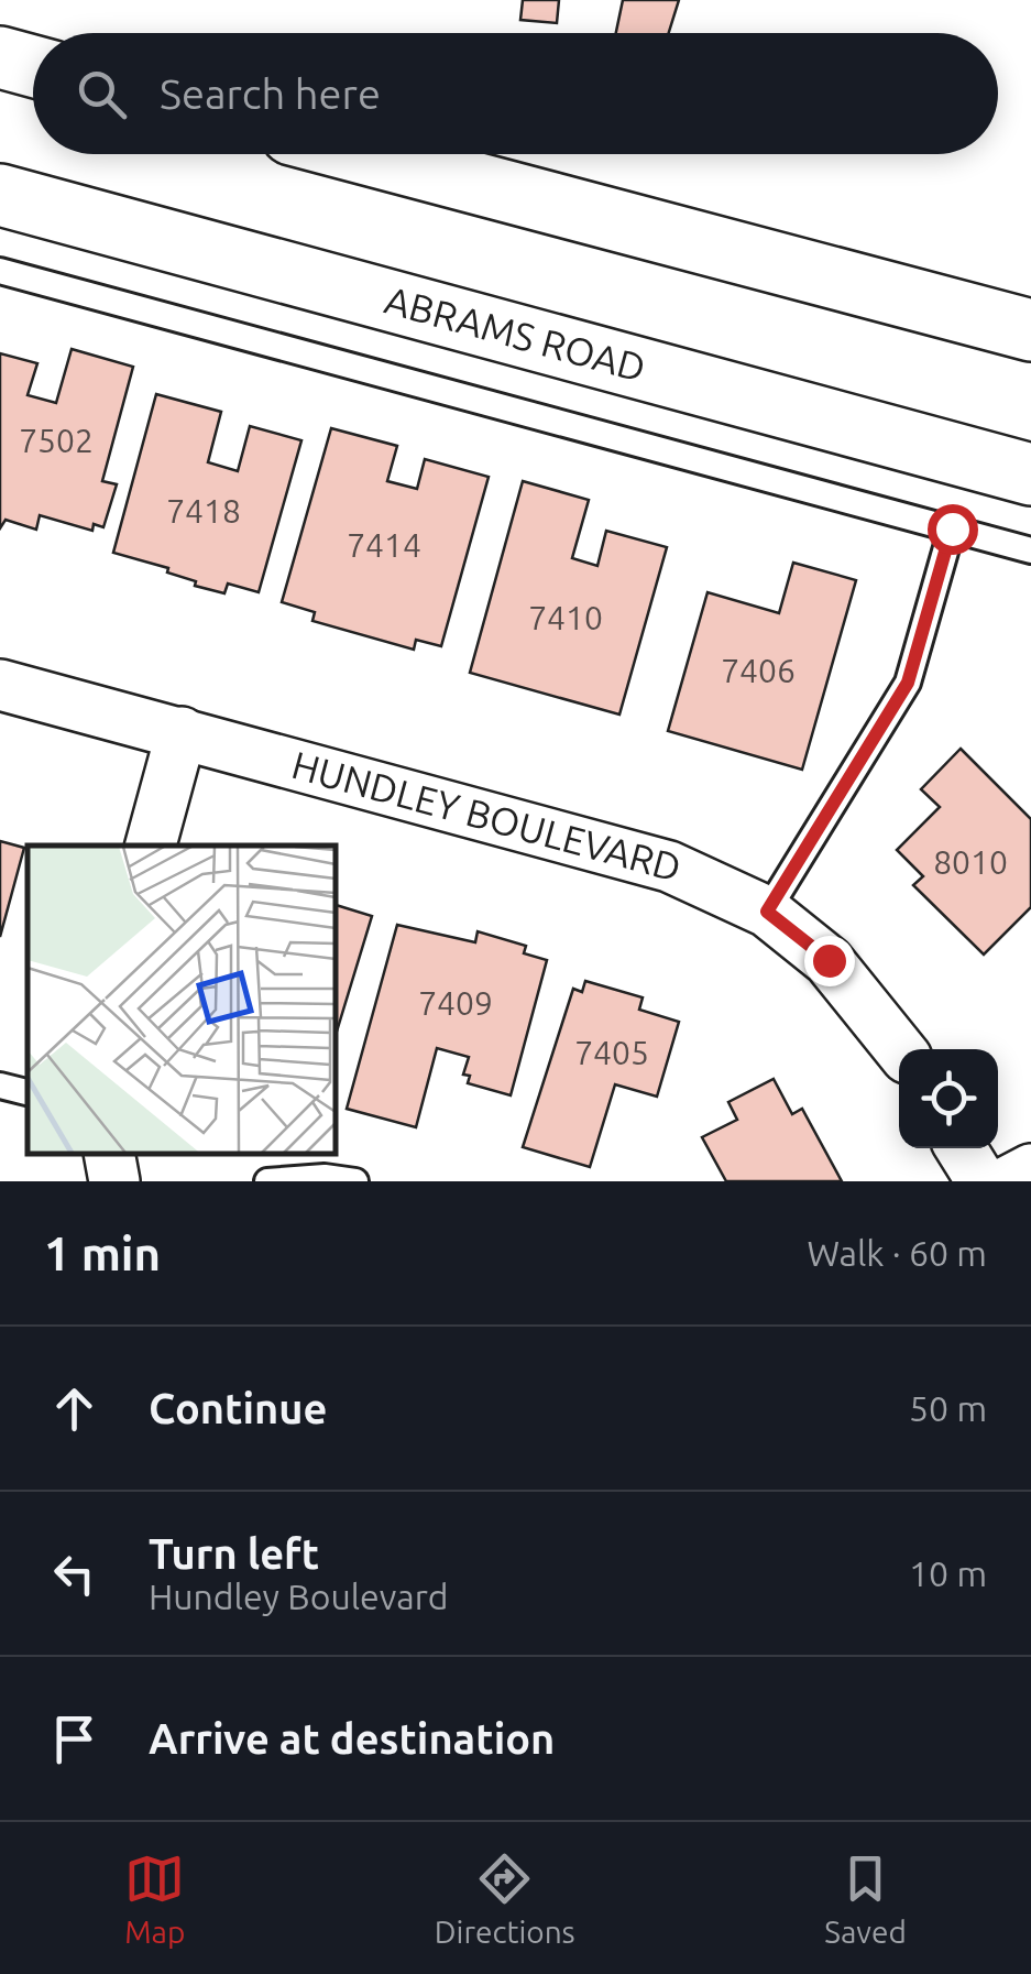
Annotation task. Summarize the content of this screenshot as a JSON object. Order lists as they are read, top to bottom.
{
  "streets": {
    "main road": ["ABRAMS ROAD"],
    "street": ["HUNDLEY BOULEVARD"]
  },
  "house_numbers": [
    "7502",
    "7418",
    "7414",
    "7410",
    "7406",
    "8010",
    "7409",
    "7405"
  ],
  "page": {
    "search": "Search here",
    "heading": ["1 min", "Walk · 60 m"],
    "list": [
      ["Continue", "50 m"],
      ["Turn left", "Hundley Boulevard", "10 m"],
      "Arrive at destination"
    ],
    "nav": ["Map", "Directions", "Saved"]
  }
}
